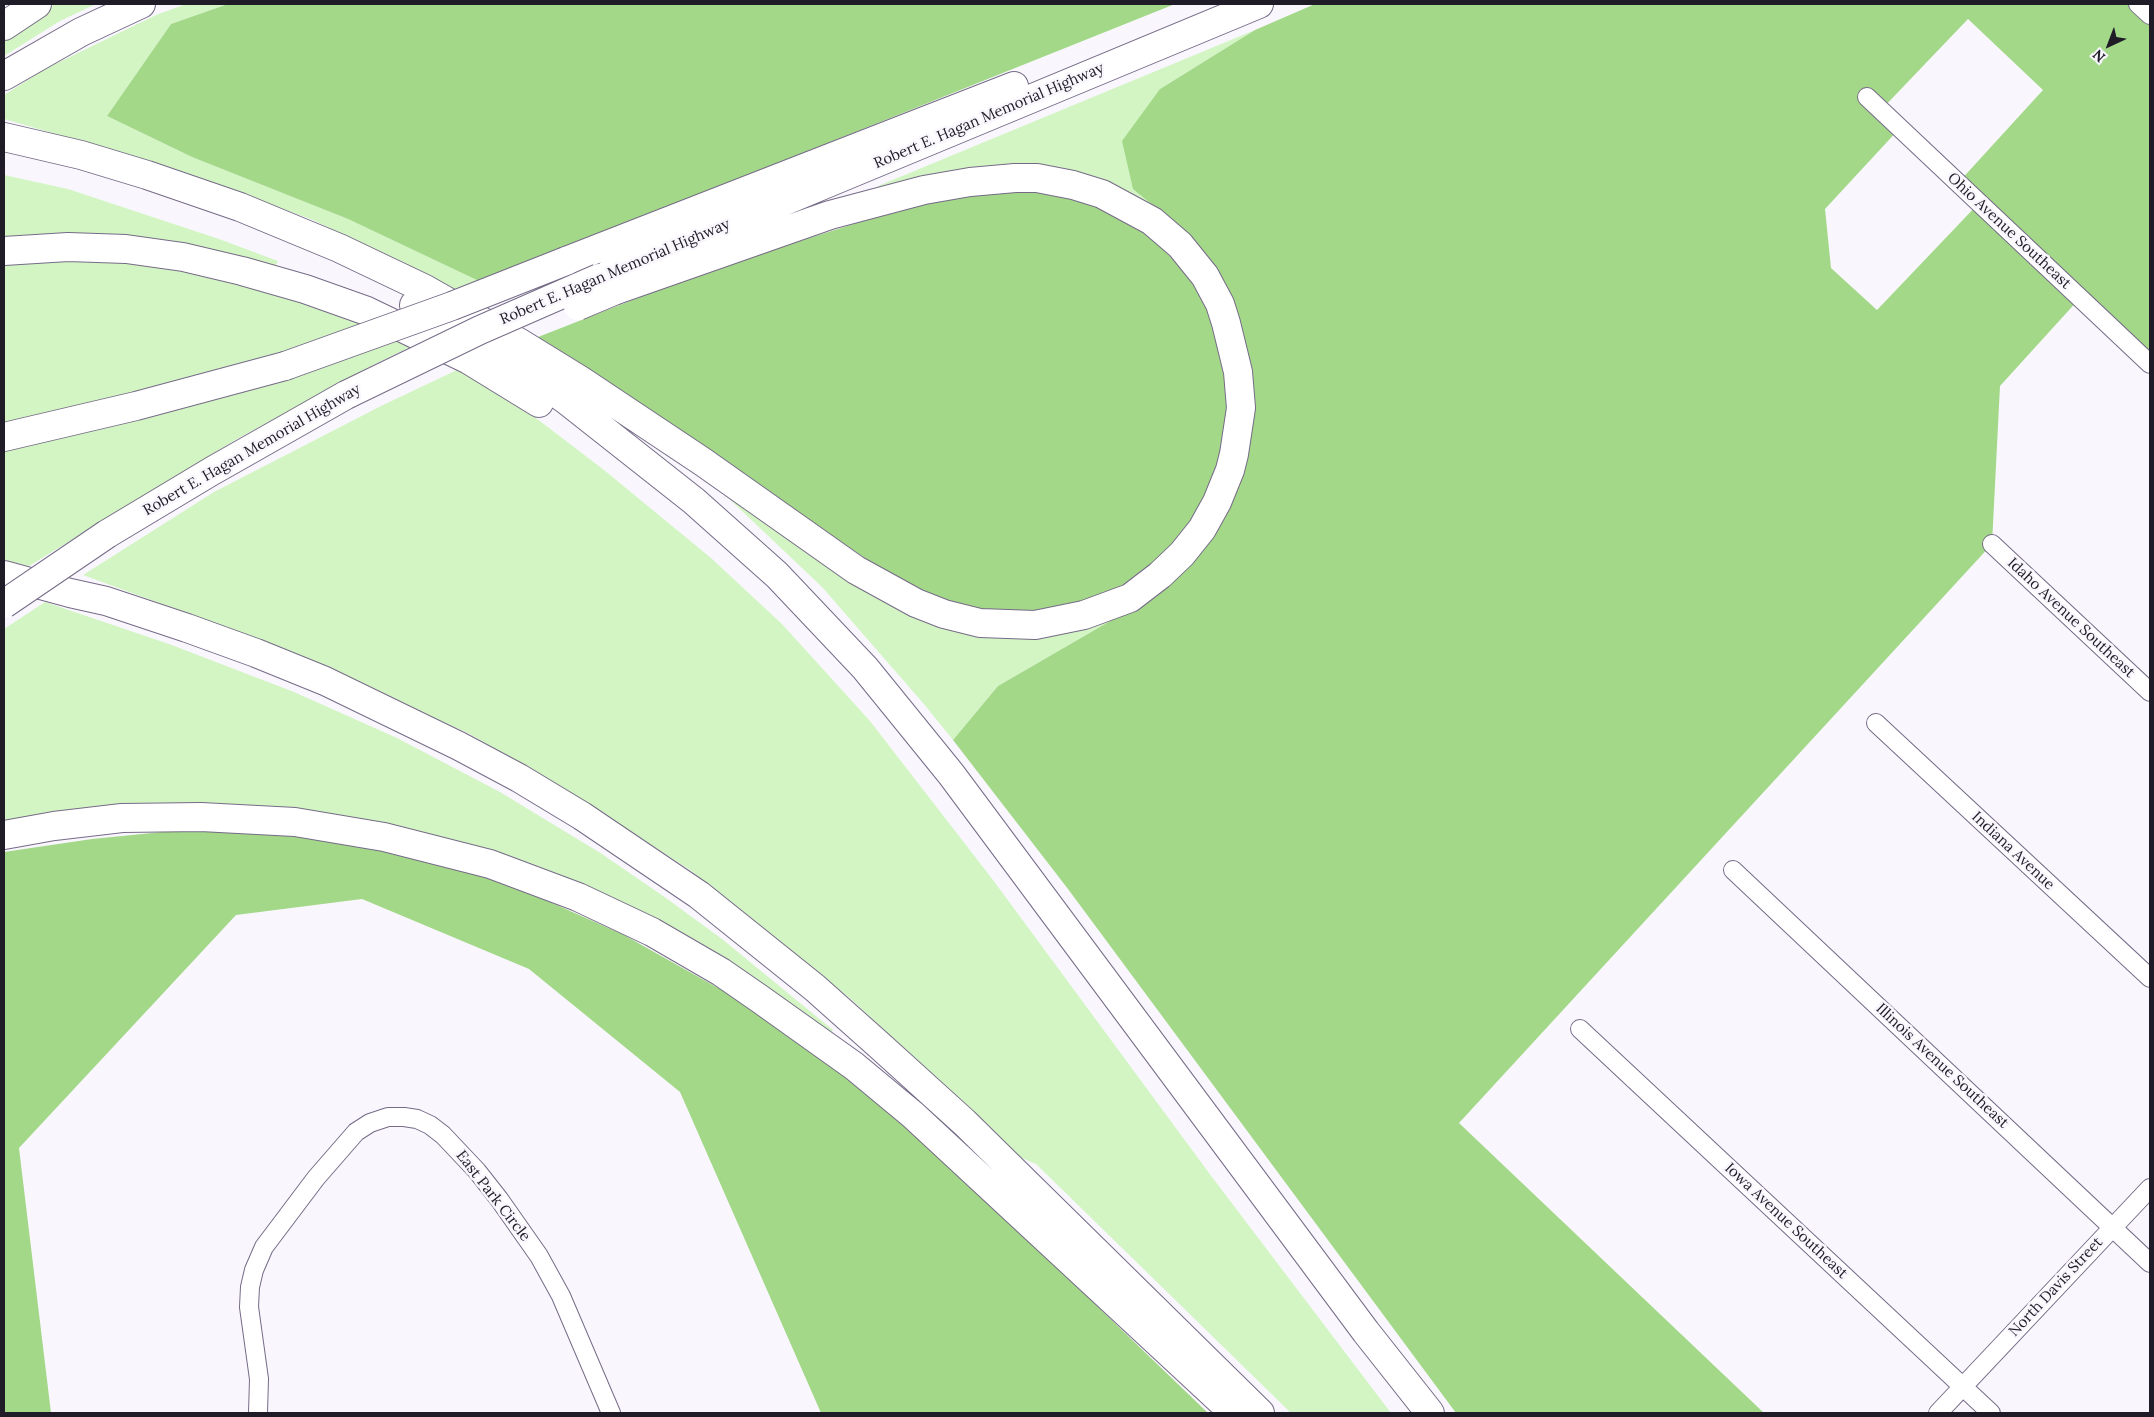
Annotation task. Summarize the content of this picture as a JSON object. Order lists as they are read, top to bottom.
{
  "streets": {
    "highway": ["Robert E. Hagan Memorial Highway"],
    "street": [
      "Ohio Avenue Southeast",
      "Idaho Avenue Southeast",
      "Indiana Avenue",
      "Illinois Avenue Southeast",
      "East Park Circle",
      "Iowa Avenue Southeast",
      "North Davis Street"
    ]
  },
  "crossings": [
    ["Illinois Avenue Southeast", "North Davis Street"],
    ["Iowa Avenue Southeast", "North Davis Street"]
  ],
  "north": "bottom left"
}
